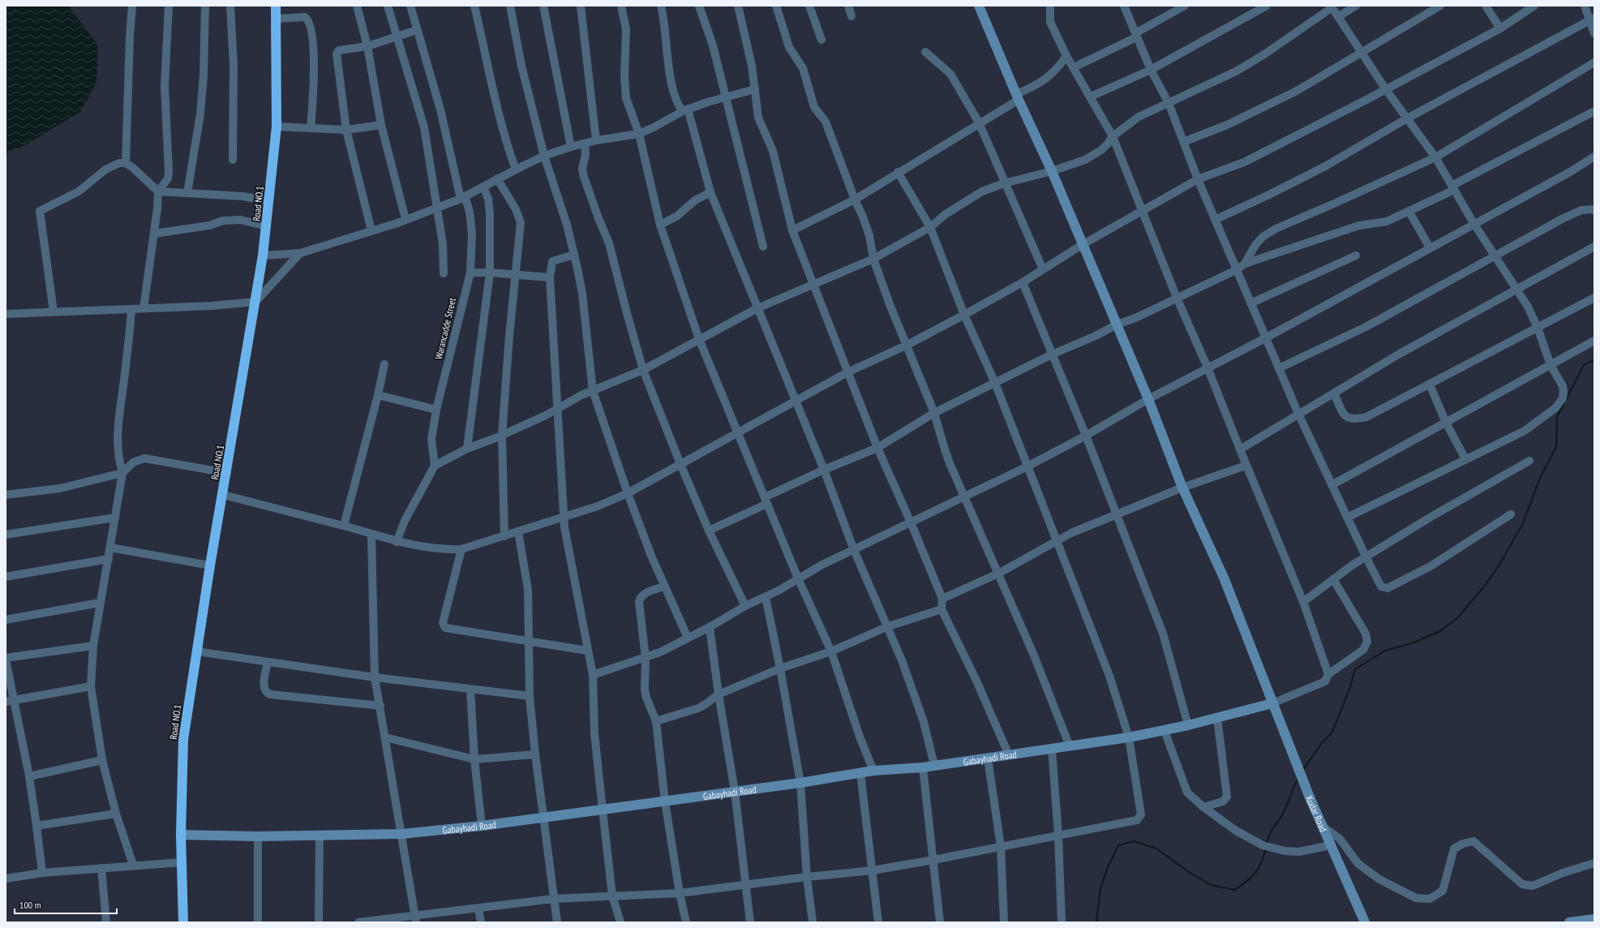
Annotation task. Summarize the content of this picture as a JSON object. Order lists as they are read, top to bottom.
{
  "streets": {
    "highway": ["Road NO.1"],
    "street": ["Warancadde Street", "Gabayhadi Road", "Kudar Road"]
  },
  "crossings": [
    ["Road NO.1", "Gabayhadi Road"],
    ["Gabayhadi Road", "Kudar Road"]
  ],
  "scale_bar": "100 m"
}
